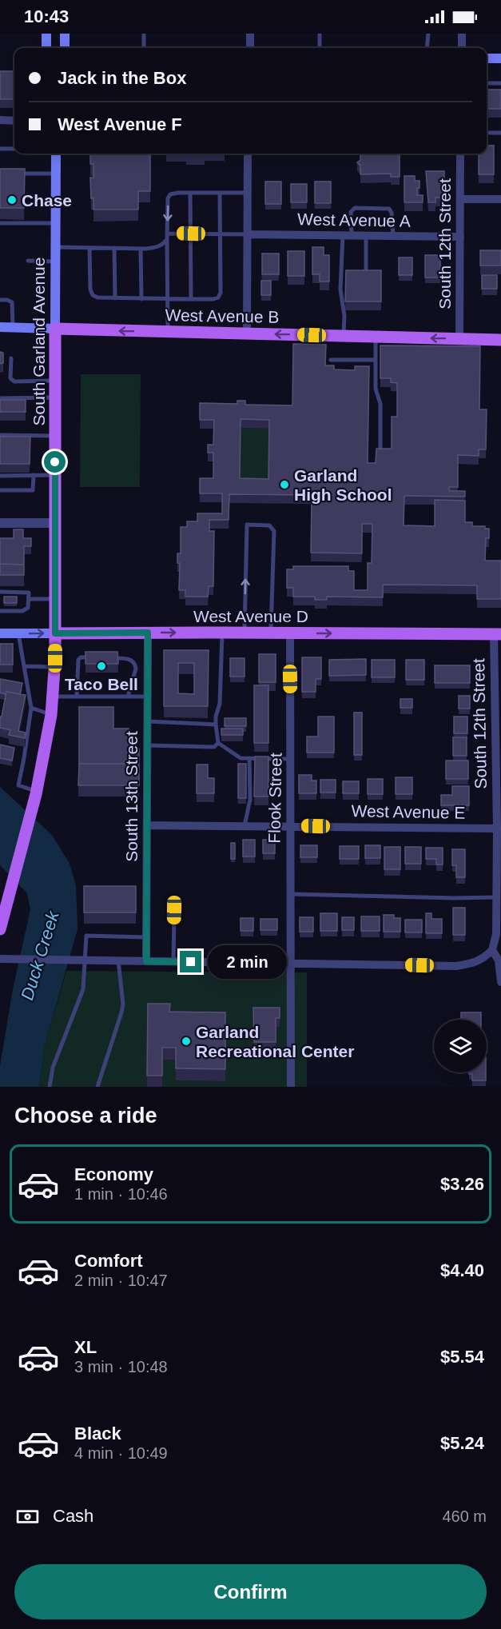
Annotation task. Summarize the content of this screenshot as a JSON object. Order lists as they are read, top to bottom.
{
  "streets": {
    "main road": ["West Avenue B", "South Garland Avenue", "West Avenue D"],
    "street": [
      "West Avenue A",
      "South 12th Street",
      "South 13th Street",
      "Flook Street",
      "West Avenue E"
    ]
  },
  "crossings": [
    ["West Avenue A", "South 12th Street"],
    ["South 12th Street", "West Avenue B"],
    ["South 12th Street", "West Avenue D"],
    ["South 12th Street", "West Avenue E"],
    ["West Avenue B", "South Garland Avenue"],
    ["South Garland Avenue", "West Avenue D"],
    ["West Avenue D", "South 13th Street"],
    ["West Avenue D", "Flook Street"],
    ["South 13th Street", "West Avenue E"],
    ["Flook Street", "West Avenue E"]
  ],
  "one_way": ["West Avenue B", "West Avenue D"],
  "water": ["Duck Creek"],
  "places": [
    "Chase",
    "Garland High School",
    "Taco Bell",
    "Garland Recreational Center"
  ],
  "page": {
    "status": "10:43",
    "banner": ["Jack in the Box", "West Avenue F"],
    "bubble": "2 min",
    "heading": "Choose a ride",
    "list": [
      {
        "name": "Economy",
        "note": "1 min · 10:46",
        "value": "$3.26"
      },
      {
        "name": "Comfort",
        "note": "2 min · 10:47",
        "value": "$4.40"
      },
      {
        "name": "XL",
        "note": "3 min · 10:48",
        "value": "$5.54"
      },
      {
        "name": "Black",
        "note": "4 min · 10:49",
        "value": "$5.24"
      }
    ],
    "pay": ["Cash", "460 m"],
    "buttons": "Confirm"
  }
}
